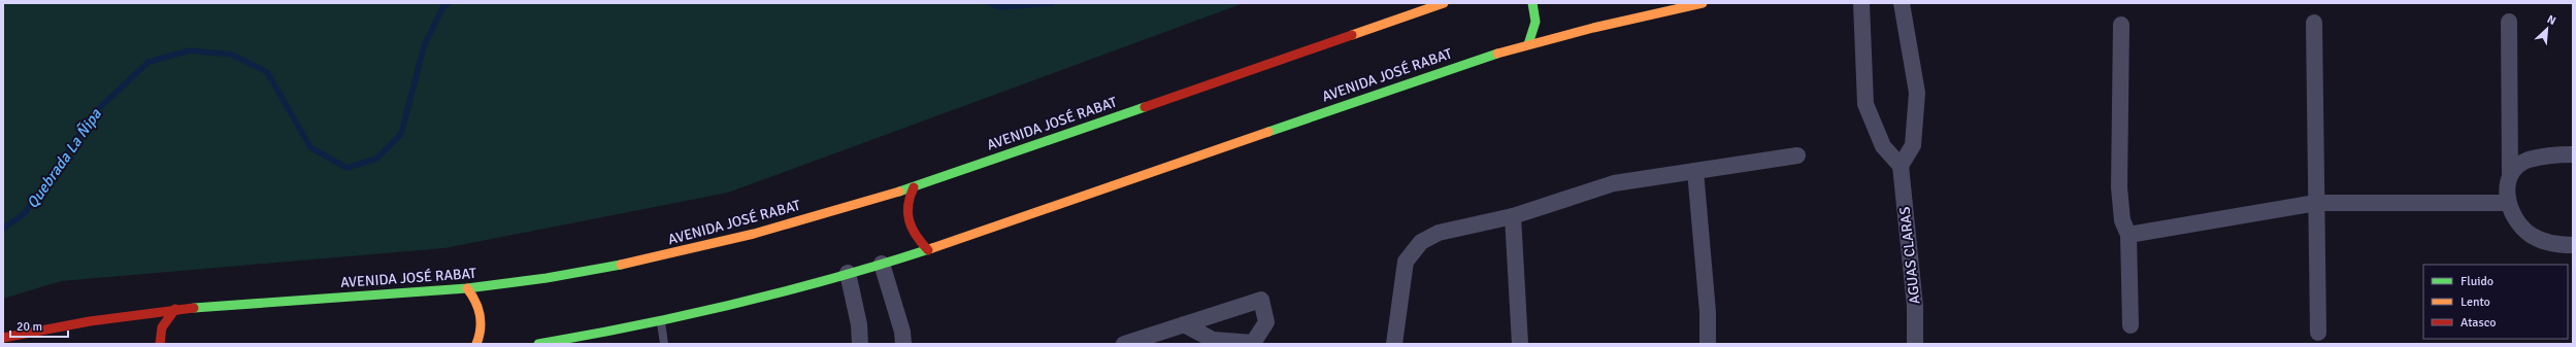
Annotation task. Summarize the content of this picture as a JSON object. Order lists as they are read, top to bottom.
{
  "streets": {
    "street": ["AVENIDA JOSÉ RABAT", "AGUAS CLARAS"]
  },
  "water": ["Quebrada La Ñipa"],
  "legend": ["Fluido", "Lento", "Atasco"],
  "scale_bar": "20 m",
  "north": "top right"
}
